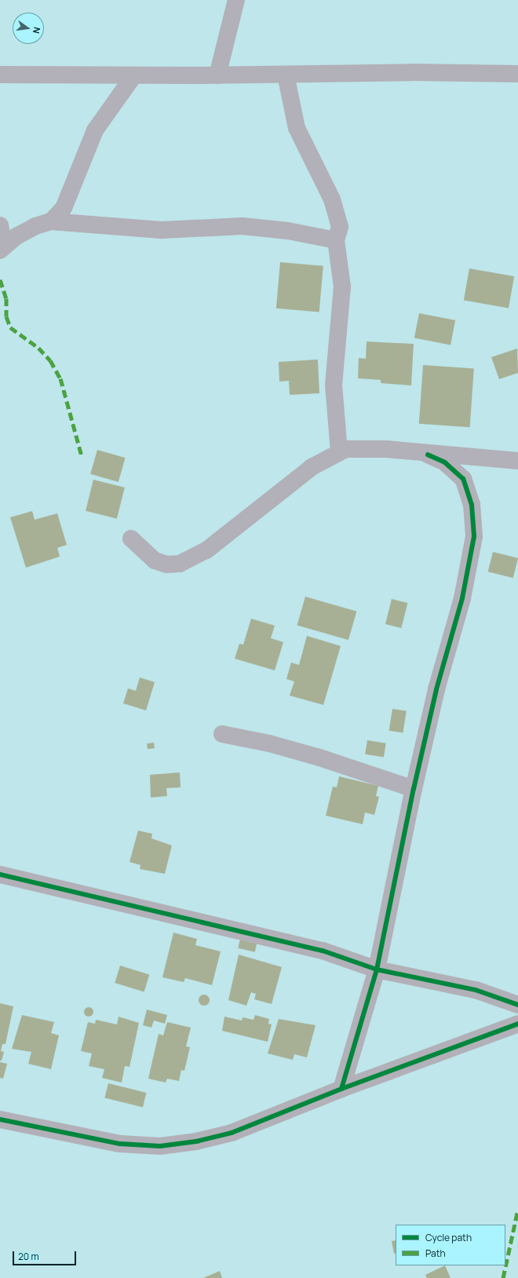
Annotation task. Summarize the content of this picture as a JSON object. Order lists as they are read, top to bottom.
{
  "legend": ["Cycle path", "Path"],
  "scale_bar": "20 m",
  "north": "right"
}
